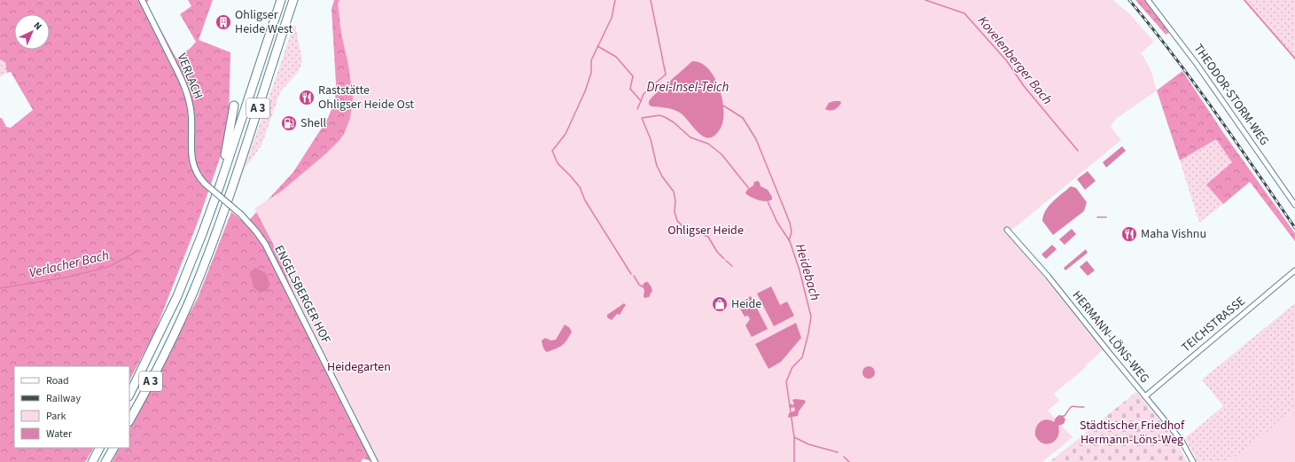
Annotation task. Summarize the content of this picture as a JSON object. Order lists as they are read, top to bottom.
{
  "streets": {
    "highway": ["A 3"],
    "street": [
      "VERLACH",
      "THEODOR-STORM-WEG",
      "ENGELSBERGER HOF",
      "TEICHSTRASSE",
      "HERMANN-LÖNS-WEG"
    ]
  },
  "crossings": [
    ["VERLACH", "ENGELSBERGER HOF"],
    ["TEICHSTRASSE", "HERMANN-LÖNS-WEG"]
  ],
  "water": [
    "Kovelenberger Bach",
    "Drei-Insel-Teich",
    "Verlacher Bach",
    "Heidebach"
  ],
  "parks": ["Ohligser Heide", "Heidegarten", "Städtischer Friedhof Hermann-Löns-Weg"],
  "places": {
    "building": ["Ohligser Heide West"],
    "restaurant": ["Raststätte Ohligser Heide Ost", "Maha Vishnu"],
    "fuel station": ["Shell"],
    "shop": ["Heide"]
  },
  "legend": [
    "Road",
    "Railway",
    "Park",
    "Water"
  ],
  "north": "top right"
}
